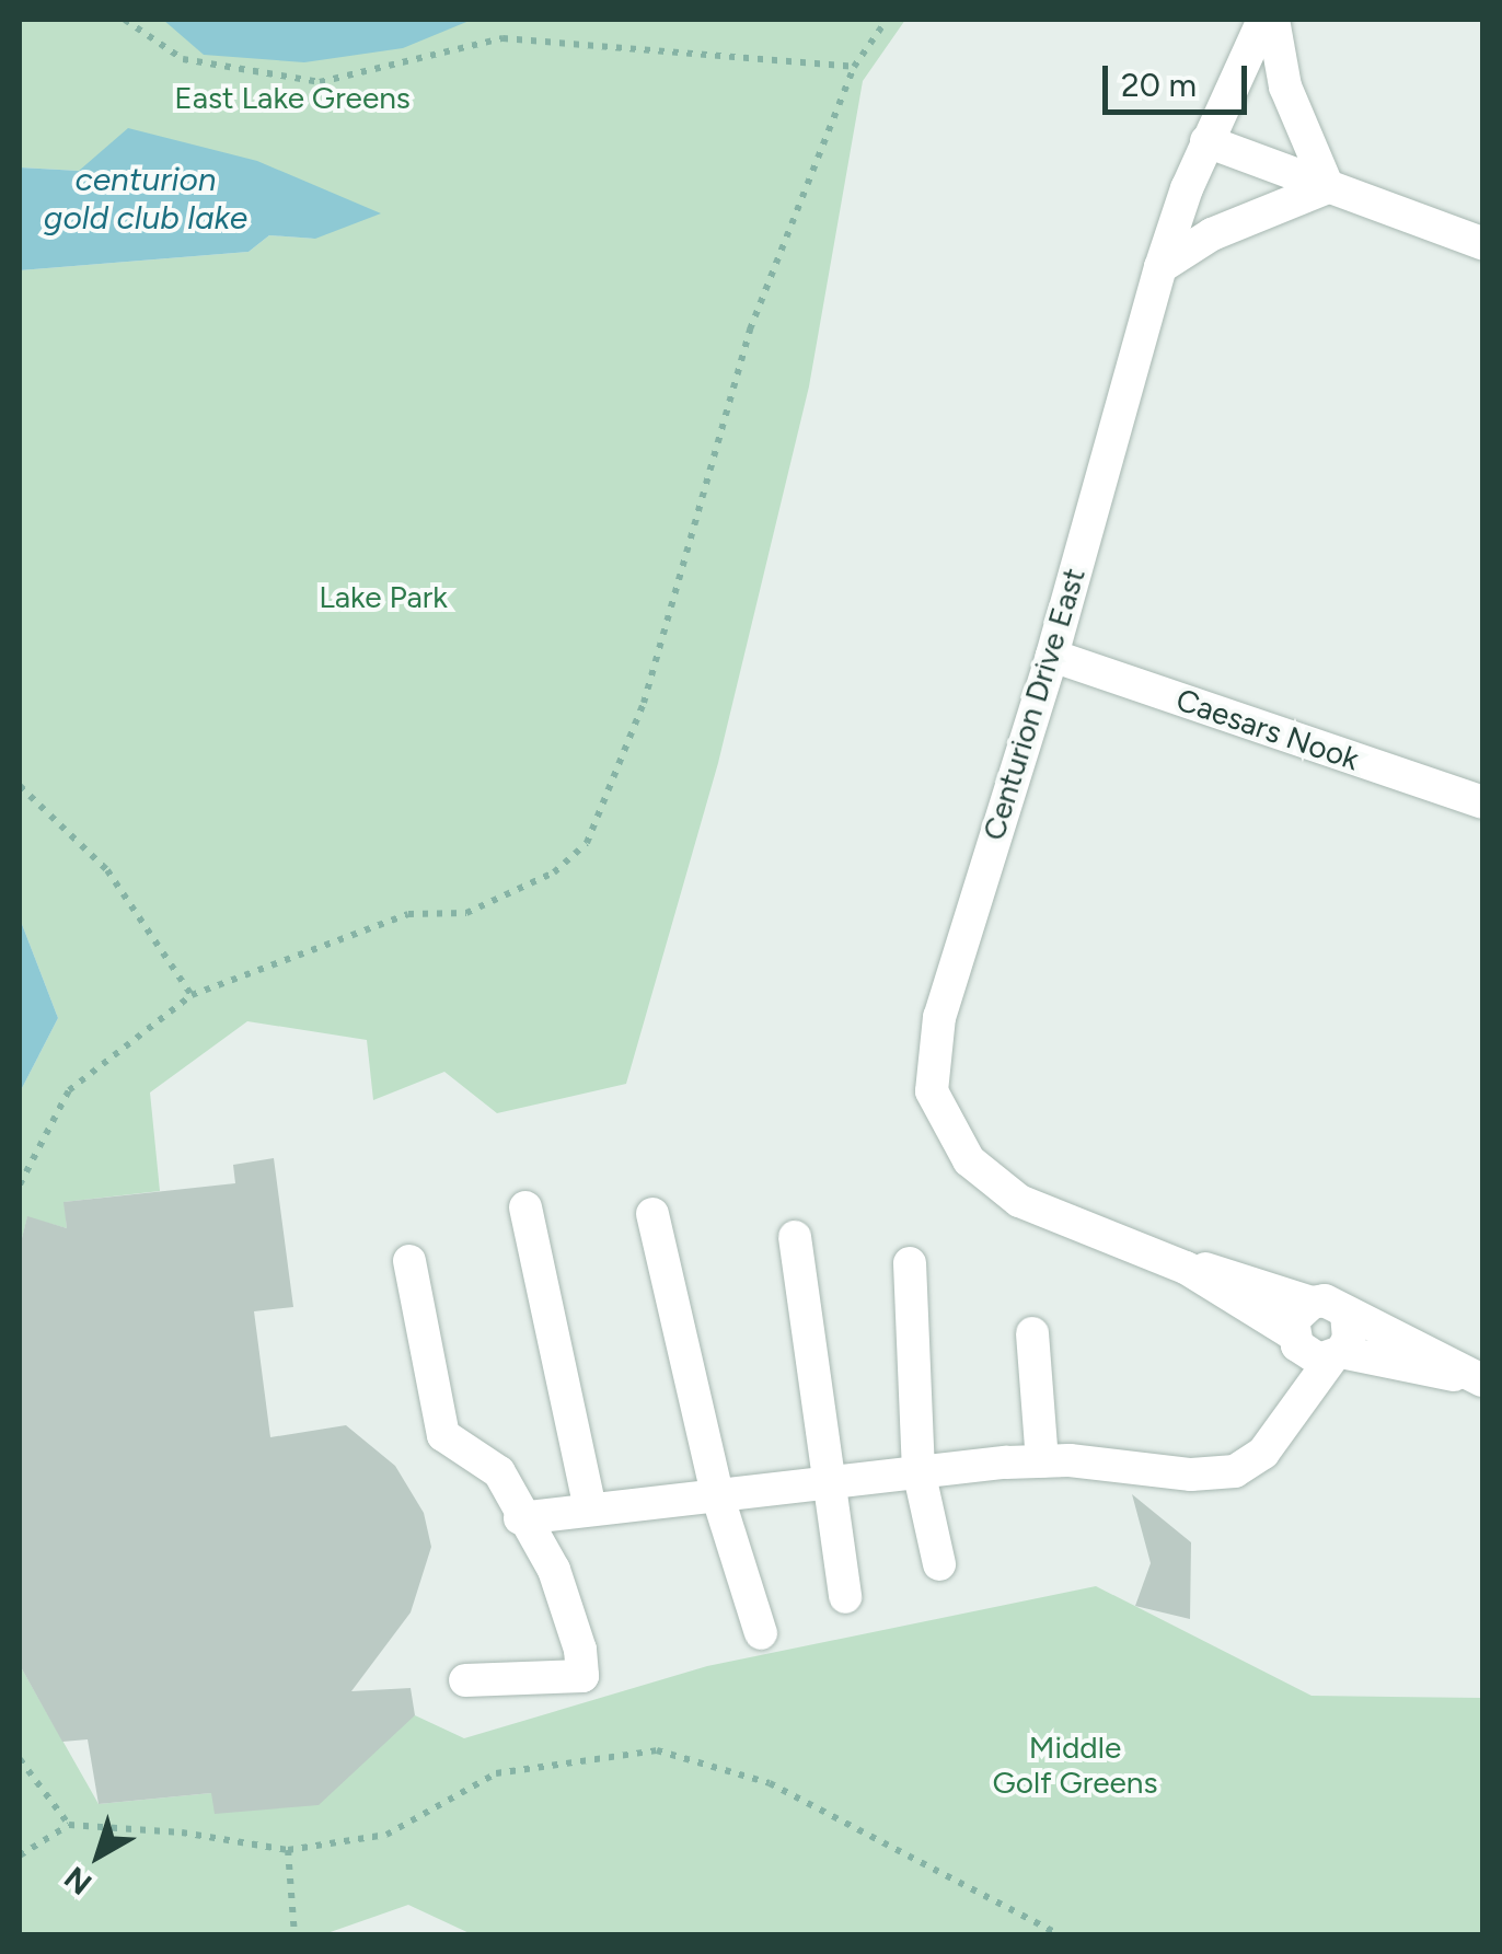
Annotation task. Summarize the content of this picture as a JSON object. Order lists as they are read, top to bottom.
{
  "streets": {
    "street": ["Centurion Drive East", "Caesars Nook"]
  },
  "crossings": [
    ["Centurion Drive East", "Caesars Nook"]
  ],
  "water": ["centurion gold club lake"],
  "parks": ["East Lake Greens", "Lake Park", "Middle Golf Greens"],
  "scale_bar": "20 m",
  "north": "bottom left"
}
